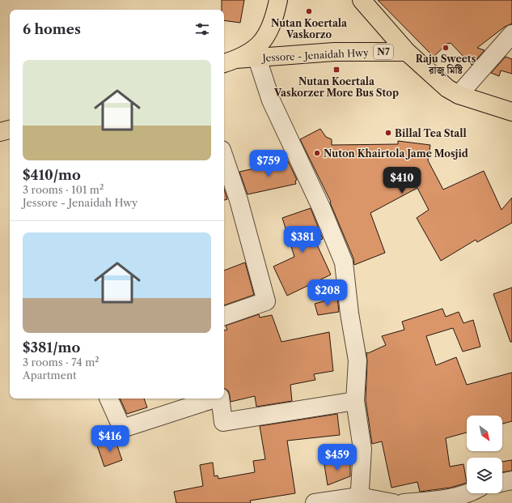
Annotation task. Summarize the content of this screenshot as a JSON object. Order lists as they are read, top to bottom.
{
  "streets": {
    "highway": ["N7", "Jessore - Jenaidah Hwy"]
  },
  "crossings": [
    ["N7", "Jessore - Jenaidah Hwy"]
  ],
  "places": {
    "other": [
      "Nutan Koertala Vaskorzo",
      "Raju Sweets রাজু মিষ্টি",
      "Billal Tea Stall",
      "Nuton Khairtola Jame Mosjid"
    ],
    "transit": ["Nutan Koertala Vaskorzer More Bus Stop"]
  },
  "north": "bottom right",
  "page": {
    "heading": "6 homes",
    "list": [
      {
        "name": "$410/mo",
        "note": "3 rooms · 101 m² · Jessore - Jenaidah Hwy"
      },
      {
        "name": "$381/mo",
        "note": "3 rooms · 74 m² · Apartment"
      }
    ],
    "price": [
      "$759",
      "$410",
      "$381",
      "$208",
      "$416",
      "$459"
    ]
  }
}
